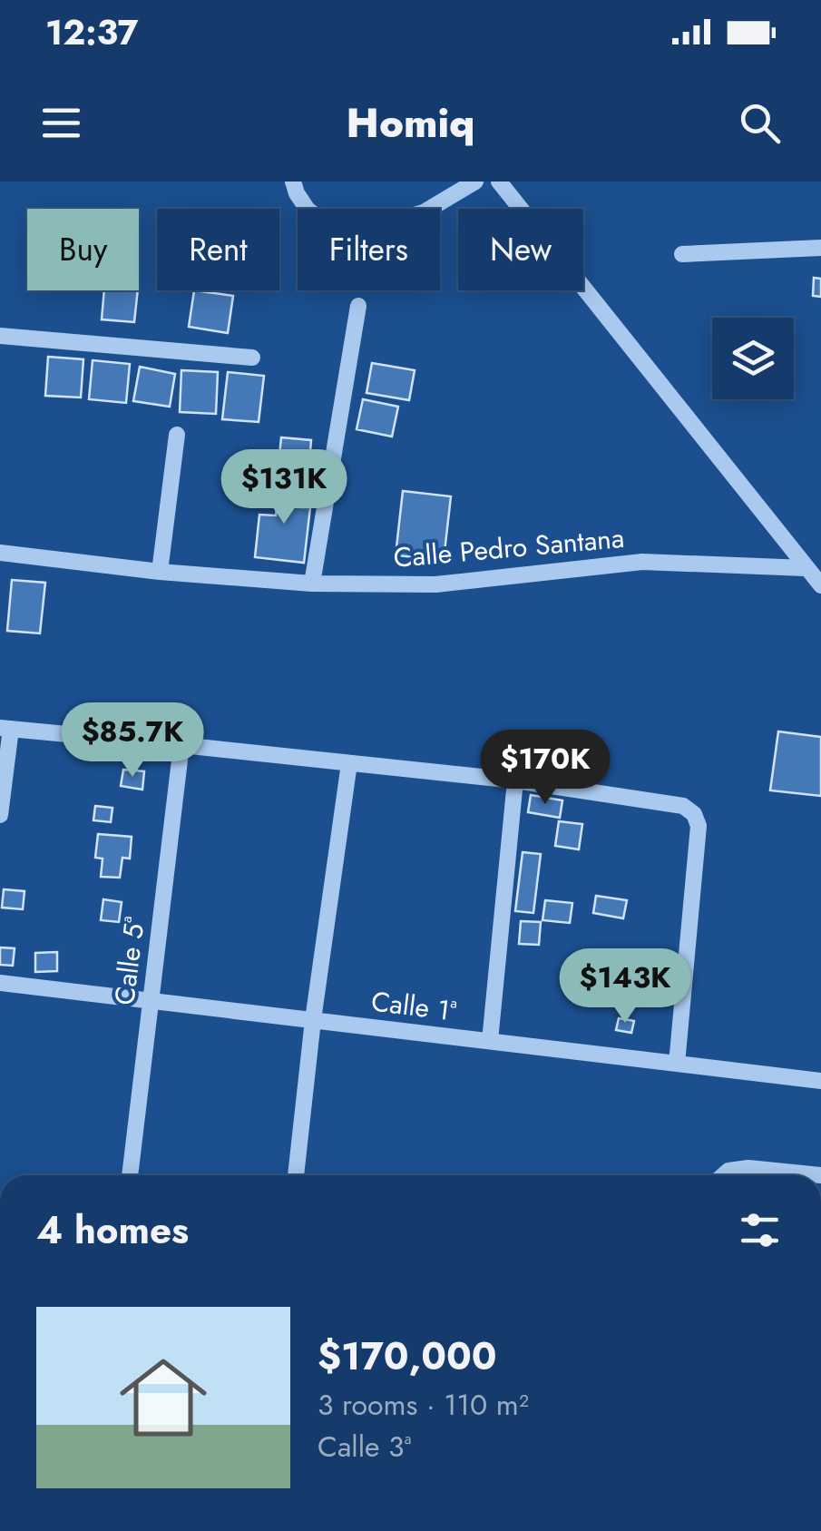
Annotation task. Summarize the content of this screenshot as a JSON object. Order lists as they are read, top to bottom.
{
  "streets": {
    "street": ["Calle Pedro Santana", "Calle 5ª", "Calle 1ª"]
  },
  "crossings": [
    ["Calle 5ª", "Calle 1ª"]
  ],
  "page": {
    "status": "12:37",
    "header": "Homiq",
    "chip": [
      "Buy",
      "Rent",
      "Filters",
      "New"
    ],
    "price": [
      "$131K",
      "$85.7K",
      "$170K",
      "$143K"
    ],
    "heading": "4 homes",
    "list": [
      {
        "name": "$170,000",
        "note": "3 rooms · 110 m² · Calle 3ª"
      }
    ]
  }
}
